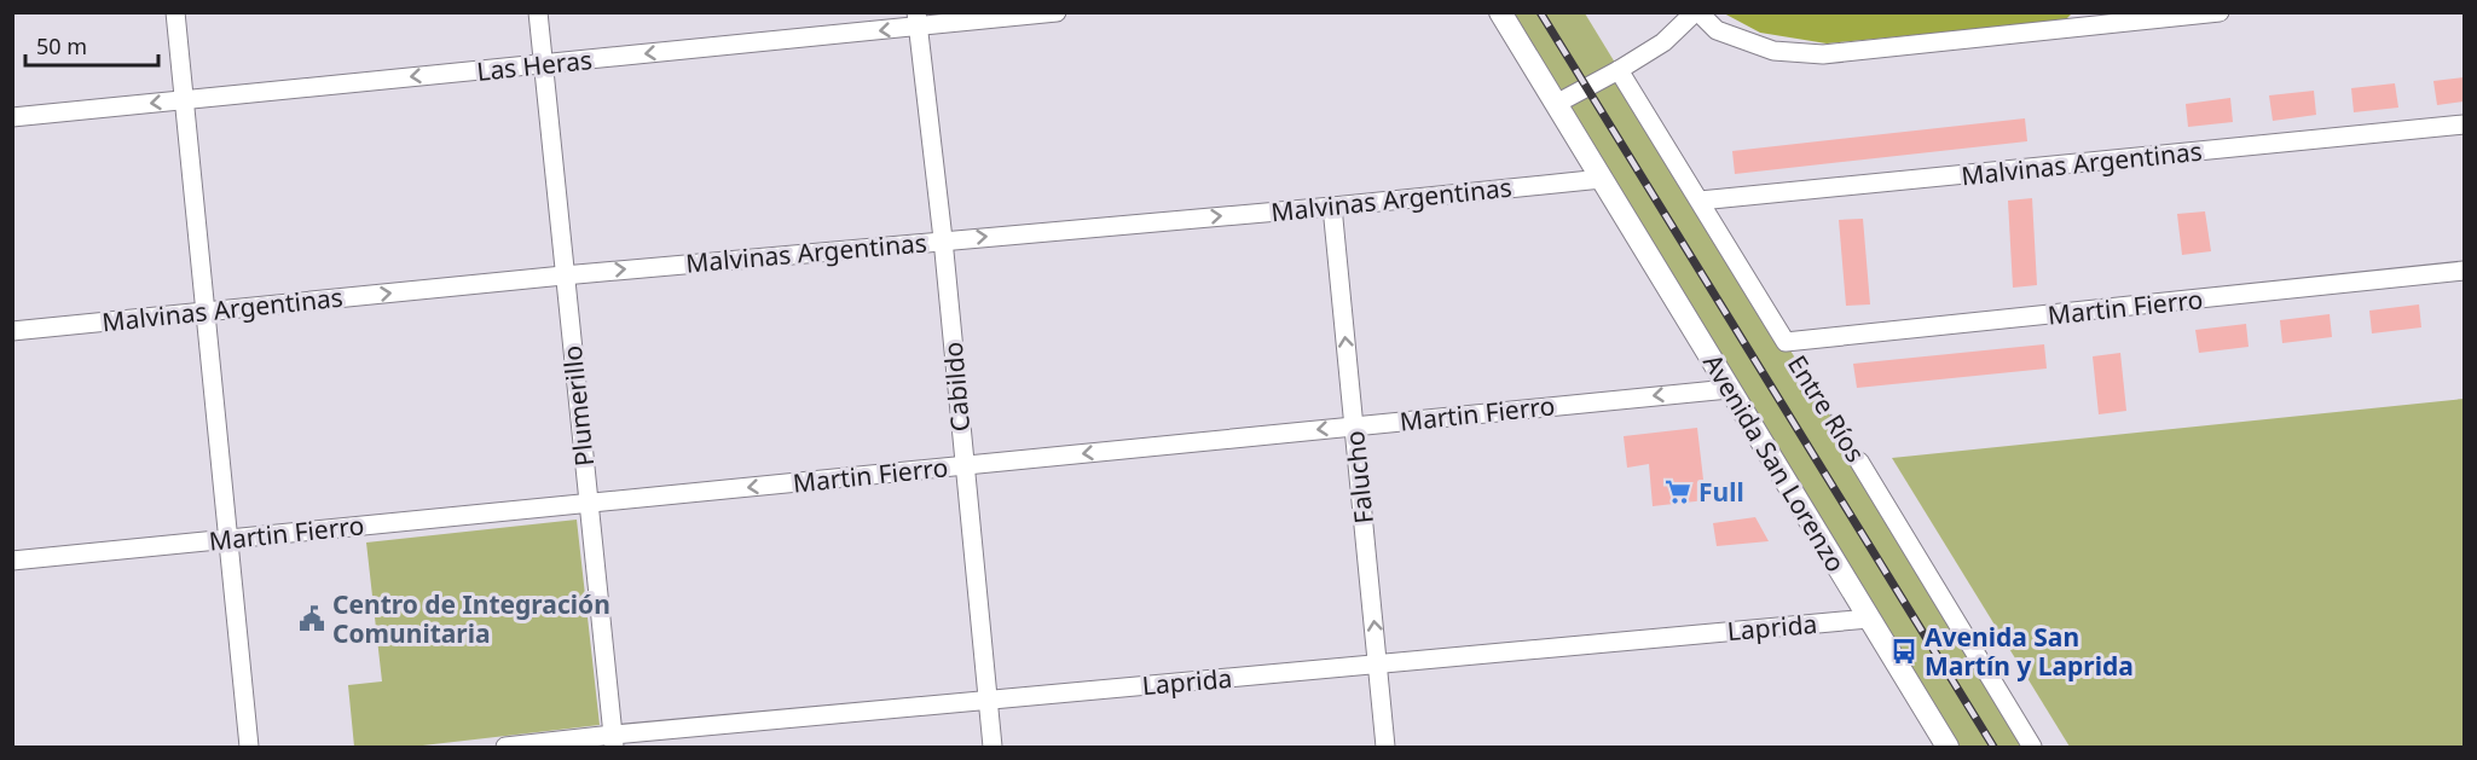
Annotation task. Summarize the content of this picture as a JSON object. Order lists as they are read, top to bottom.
{
  "streets": {
    "main road": ["Avenida San Lorenzo"],
    "street": [
      "Las Heras",
      "Malvinas Argentinas",
      "Martin Fierro",
      "Cabildo",
      "Plumerillo",
      "Entre Ríos",
      "Falucho",
      "Laprida"
    ]
  },
  "crossings": [
    ["Las Heras", "Cabildo"],
    ["Las Heras", "Plumerillo"],
    ["Malvinas Argentinas", "Cabildo"],
    ["Malvinas Argentinas", "Plumerillo"],
    ["Malvinas Argentinas", "Entre Ríos"],
    ["Malvinas Argentinas", "Avenida San Lorenzo"],
    ["Malvinas Argentinas", "Falucho"],
    ["Martin Fierro", "Cabildo"],
    ["Martin Fierro", "Plumerillo"],
    ["Martin Fierro", "Entre Ríos"],
    ["Martin Fierro", "Avenida San Lorenzo"],
    ["Martin Fierro", "Falucho"],
    ["Cabildo", "Laprida"],
    ["Plumerillo", "Laprida"],
    ["Avenida San Lorenzo", "Laprida"],
    ["Falucho", "Laprida"]
  ],
  "one_way": [
    "Las Heras",
    "Malvinas Argentinas",
    "Martin Fierro",
    "Falucho"
  ],
  "places": {
    "supermarket": ["Full"],
    "public building": ["Centro de Integración Comunitaria"],
    "bus stop": ["Avenida San Martín y Laprida"]
  },
  "scale_bar": "50 m"
}
